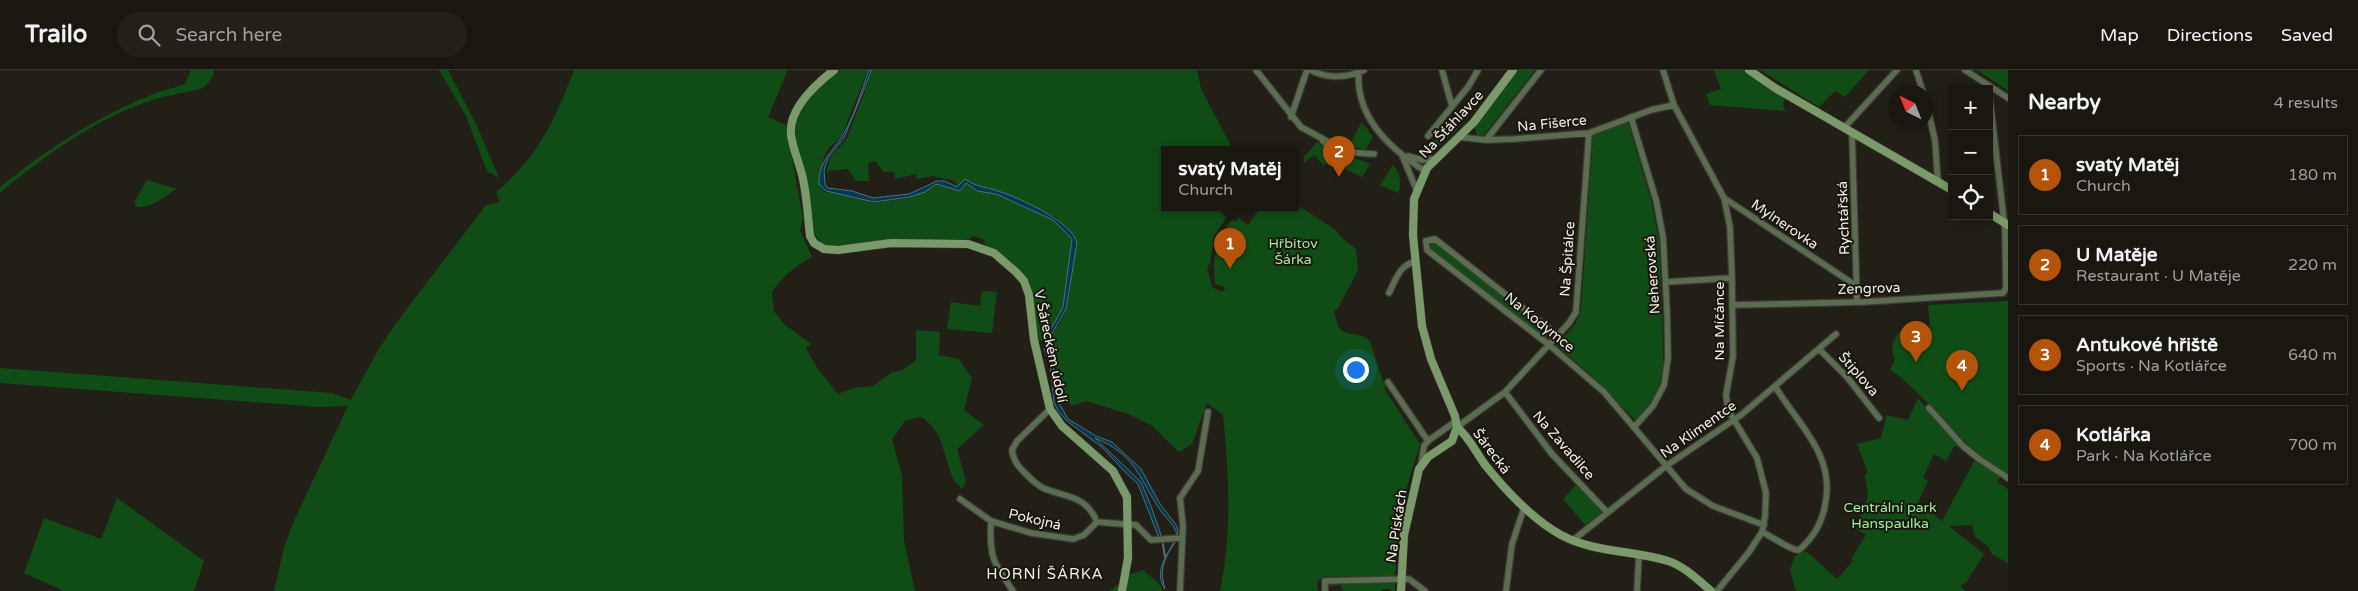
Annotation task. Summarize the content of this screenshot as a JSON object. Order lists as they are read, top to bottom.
{
  "streets": {
    "street": [
      "Na Fišerce",
      "Na Šťáhlavce",
      "Rychtářská",
      "Mylnerovka",
      "Na Špitálce",
      "Neherovská",
      "Zengrova",
      "Na Míčánce",
      "Na Kodymce",
      "V Šáreckém údolí",
      "Štiplova",
      "Na Klimentce",
      "Na Zavadilce",
      "Šárecká",
      "Pokojná",
      "Na Pískách"
    ]
  },
  "crossings": [
    ["Na Fišerce", "Na Šťáhlavce"],
    ["Na Fišerce", "Na Špitálce"],
    ["Na Fišerce", "Neherovská"],
    ["Na Fišerce", "Na Míčánce"],
    ["Na Šťáhlavce", "Šárecká"],
    ["Rychtářská", "Mylnerovka"],
    ["Rychtářská", "Zengrova"],
    ["Mylnerovka", "Na Míčánce"],
    ["Na Špitálce", "Na Kodymce"],
    ["Na Špitálce", "Na Zavadilce"],
    ["Na Špitálce", "Šárecká"],
    ["Neherovská", "Na Kodymce"],
    ["Zengrova", "Na Míčánce"],
    ["Na Míčánce", "Na Kodymce"],
    ["Na Míčánce", "Na Klimentce"],
    ["Na Kodymce", "Na Klimentce"],
    ["Štiplova", "Na Klimentce"],
    ["Na Klimentce", "Na Zavadilce"],
    ["Na Klimentce", "Šárecká"]
  ],
  "districts": ["HORNÍ ŠÁRKA"],
  "parks": ["Hřbitov Šárka", "Centrální park Hanspaulka"],
  "north": "top left",
  "page": {
    "header": "Trailo",
    "search": "Search here",
    "nav": ["Map", "Directions", "Saved"],
    "heading": ["Nearby", "4 results"],
    "map_buttons": ["+", "−"],
    "list": [
      {
        "mark": "1",
        "name": "svatý Matěj",
        "note": "Church",
        "value": "180 m"
      },
      {
        "mark": "2",
        "name": "U Matěje",
        "note": "Restaurant · U Matěje",
        "value": "220 m"
      },
      {
        "mark": "3",
        "name": "Antukové hřiště",
        "note": "Sports · Na Kotlářce",
        "value": "640 m"
      },
      {
        "mark": "4",
        "name": "Kotlářka",
        "note": "Park · Na Kotlářce",
        "value": "700 m"
      }
    ],
    "pins": [
      "2",
      "1",
      "3",
      "4"
    ],
    "popup": ["svatý Matěj", "Church"]
  }
}
